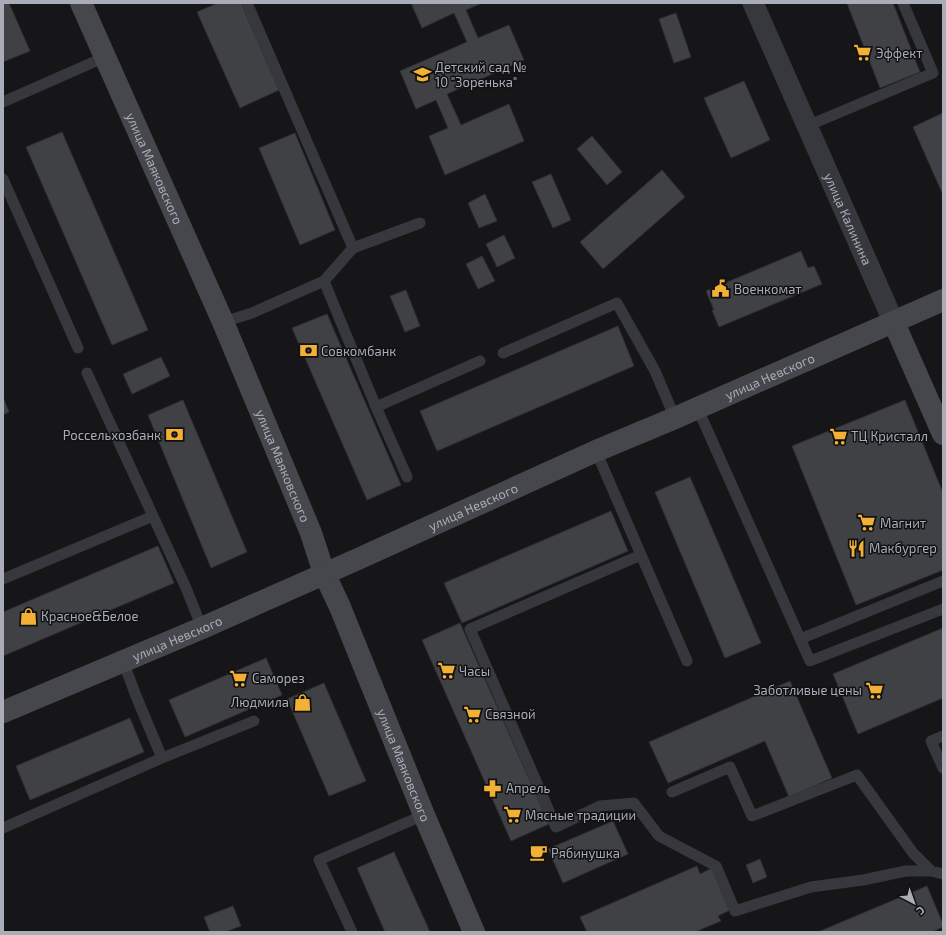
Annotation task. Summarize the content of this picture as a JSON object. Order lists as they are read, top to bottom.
{
  "streets": {
    "street": ["улица Маяковского", "улица Калинина", "улица Невского"]
  },
  "crossings": [
    ["улица Маяковского", "улица Невского"],
    ["улица Калинина", "улица Невского"]
  ],
  "places": {
    "supermarket": [
      "Эффект",
      "ТЦ Кристалл",
      "Магнит",
      "Часы",
      "Саморез",
      "Заботливые цены",
      "Связной",
      "Мясные традиции"
    ],
    "school or university": ["Детский сад № 10 \"Зоренька\""],
    "public building": ["Военкомат"],
    "bank": ["Совкомбанк", "Россельхозбанк"],
    "restaurant": ["Макбургер"],
    "shop": ["Красное&Белое", "Людмила"],
    "pharmacy": ["Апрель"],
    "cafe": ["Рябинушка"]
  },
  "north": "bottom right"
}
